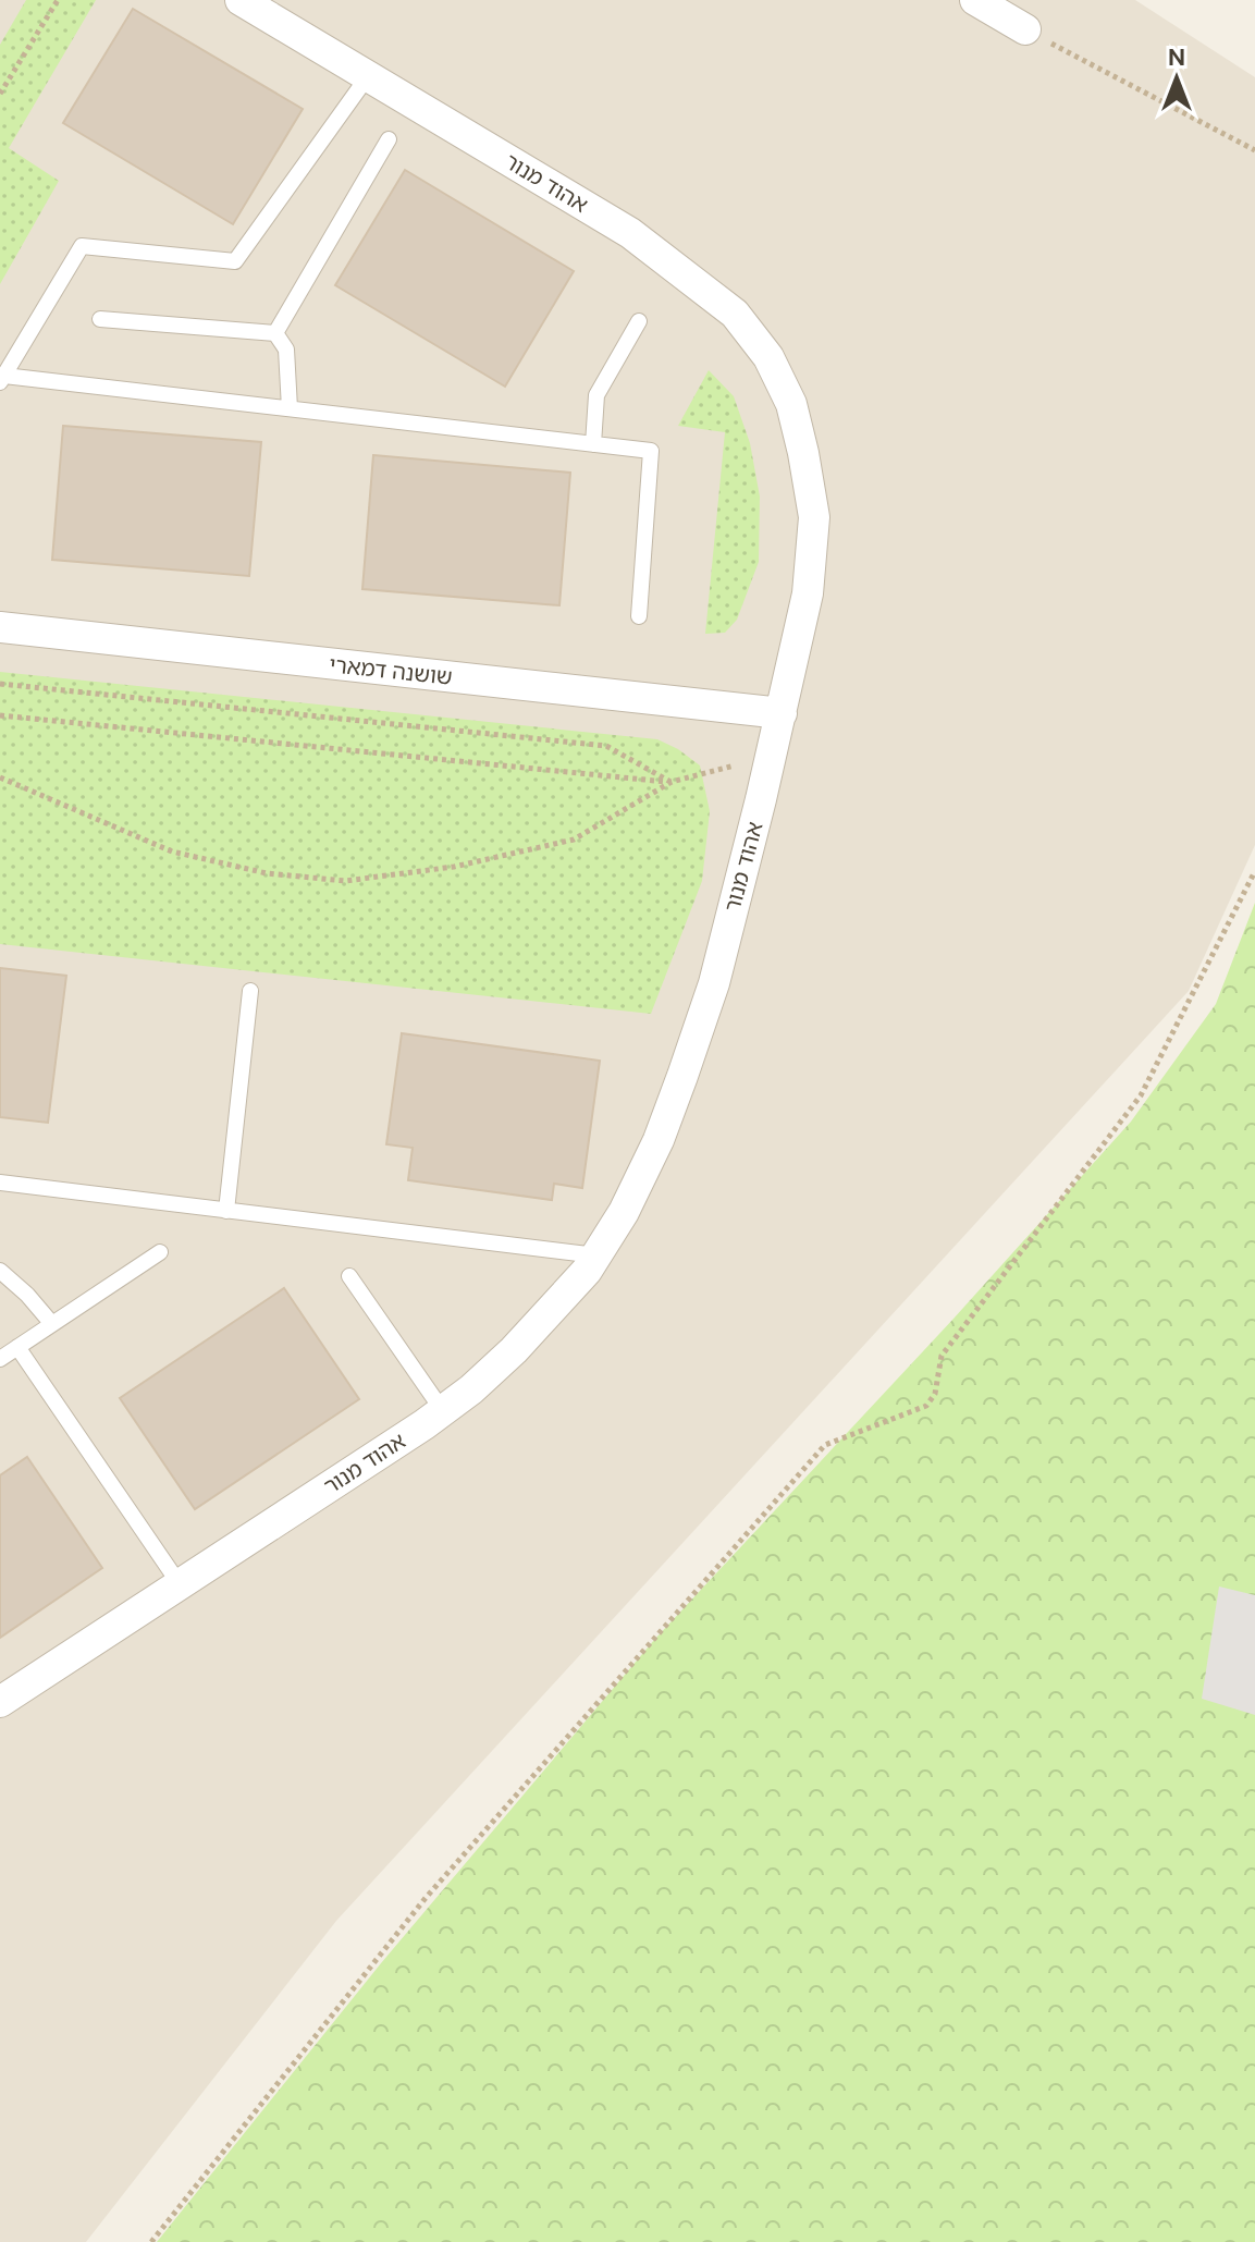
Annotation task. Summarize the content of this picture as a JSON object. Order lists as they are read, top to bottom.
{
  "streets": {
    "street": ["אהוד מנור", "שושנה דמארי"]
  },
  "crossings": [
    ["אהוד מנור", "שושנה דמארי"]
  ],
  "north": "top"
}
